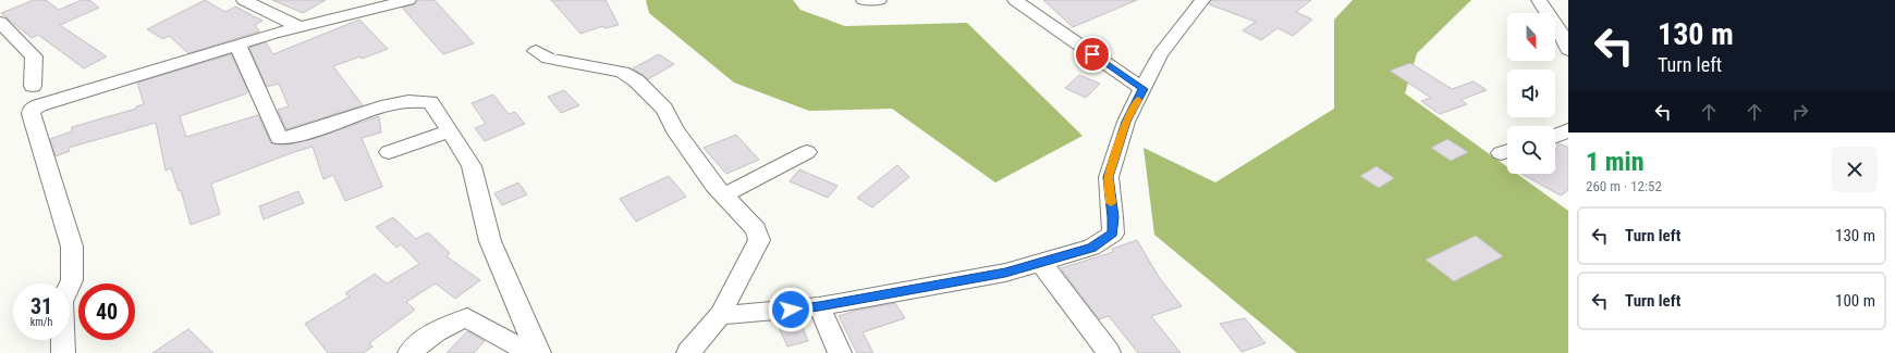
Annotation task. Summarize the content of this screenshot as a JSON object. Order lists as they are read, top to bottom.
{
  "north": "bottom",
  "page": {
    "turn": ["130 m", "Turn left"],
    "heading": ["1 min", "260 m · 12:52"],
    "list": [
      {
        "name": "Turn left",
        "value": "130 m"
      },
      {
        "name": "Turn left",
        "value": "100 m"
      }
    ],
    "speed": "31 km/h",
    "limit": "40"
  }
}
